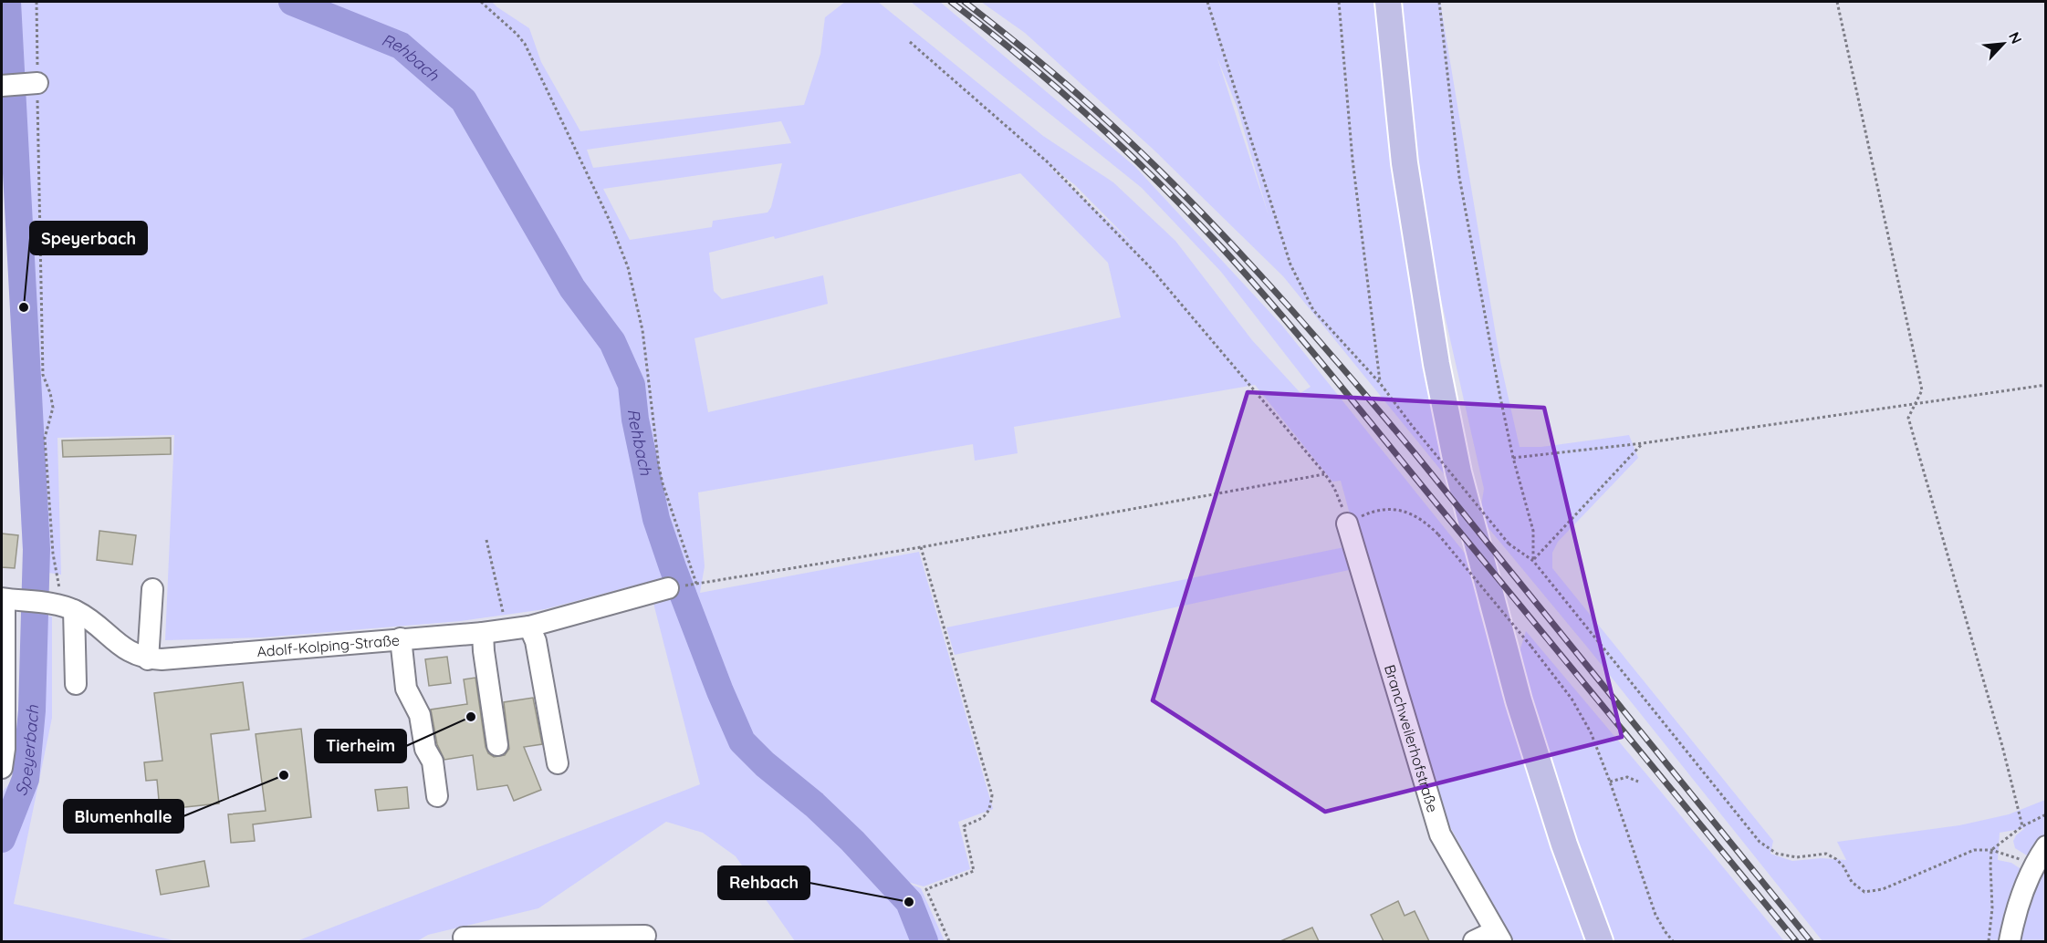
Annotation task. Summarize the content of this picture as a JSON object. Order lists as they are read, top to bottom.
{
  "streets": {
    "street": ["Adolf-Kolping-Straße", "Branchweilerhofstraße"]
  },
  "water": ["Rehbach", "Speyerbach"],
  "places": [
    "Speyerbach",
    "Tierheim",
    "Blumenhalle",
    "Rehbach"
  ],
  "north": "top right"
}
